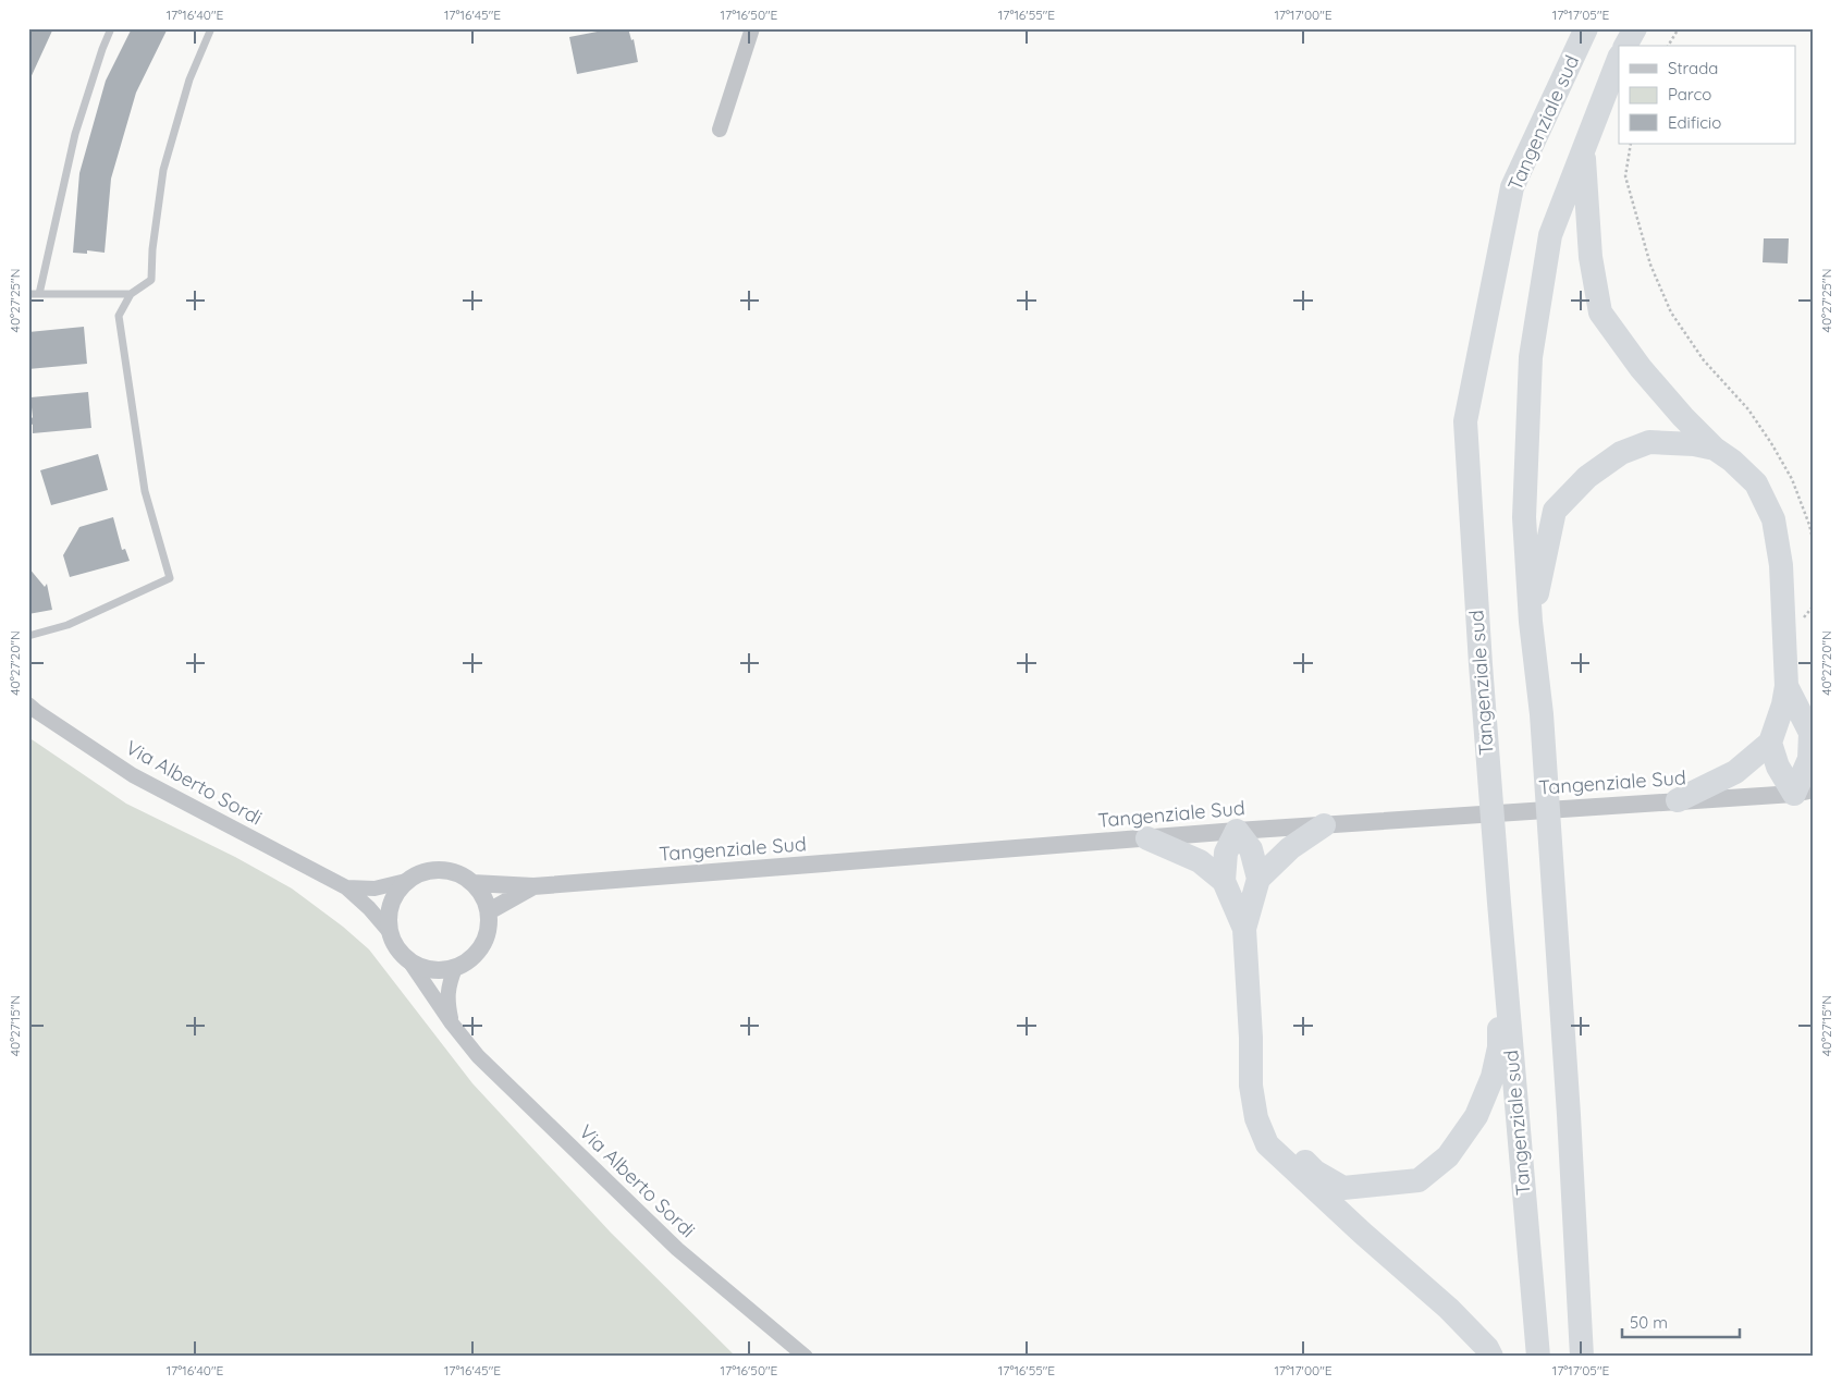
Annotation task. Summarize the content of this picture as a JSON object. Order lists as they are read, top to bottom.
{
  "streets": {
    "highway": ["Tangenziale sud"],
    "street": ["Via Alberto Sordi", "Tangenziale Sud"]
  },
  "crossings": [
    ["Via Alberto Sordi", "Tangenziale Sud"]
  ],
  "legend": ["Strada", "Parco", "Edificio"],
  "scale_bar": "50 m",
  "coordinates": [
    "17°16'40\"E",
    "17°16'45\"E",
    "17°16'50\"E",
    "17°16'55\"E",
    "17°17'00\"E",
    "17°17'05\"E",
    "40°27'25\"N",
    "40°27'20\"N",
    "40°27'15\"N"
  ]
}
